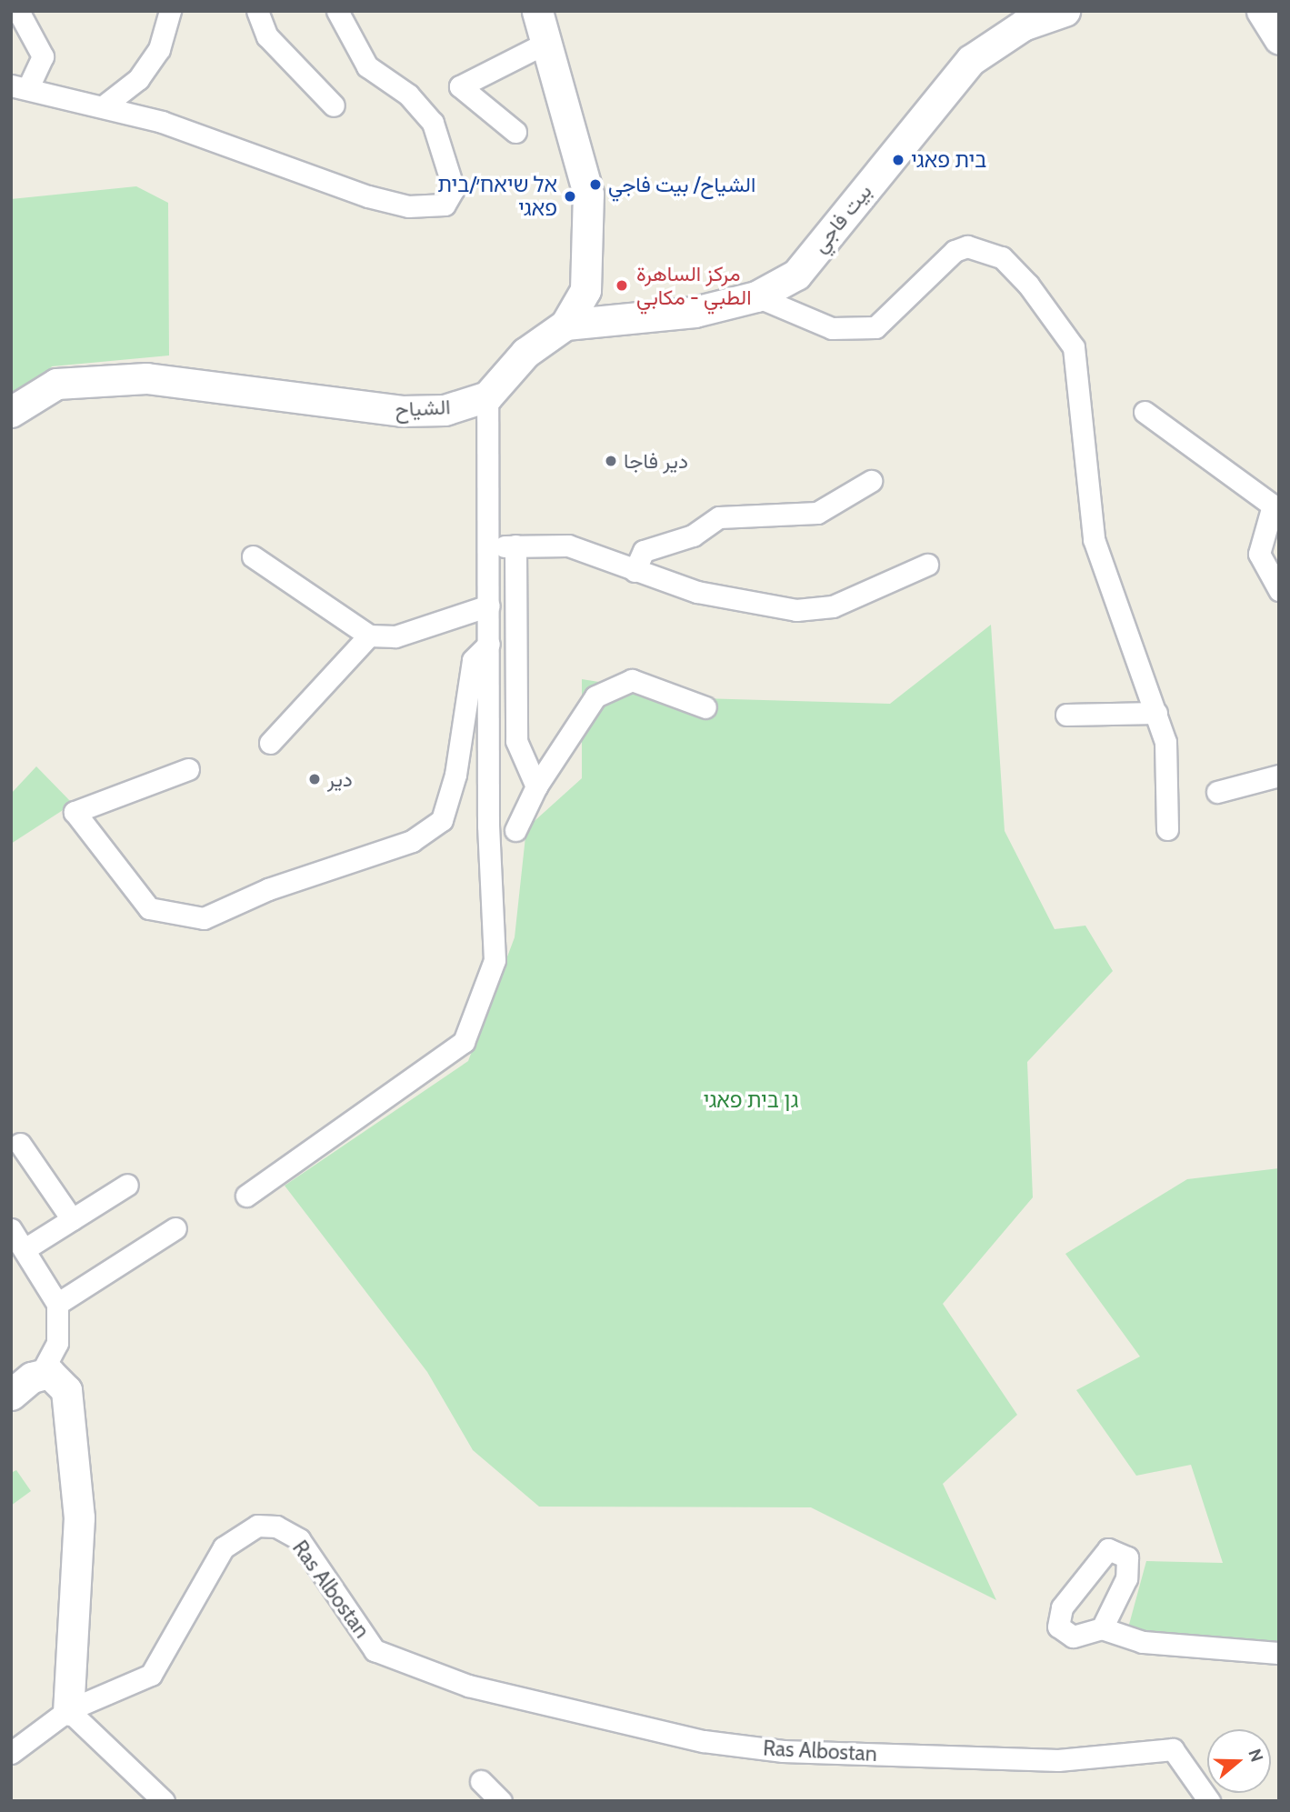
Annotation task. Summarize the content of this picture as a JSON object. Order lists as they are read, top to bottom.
{
  "streets": {
    "street": ["بيت فاجي", "الشياح", "Ras Albostan"]
  },
  "parks": ["גן בית פאגי"],
  "places": [
    "בית פאגי",
    "الشياح/ بيت فاجي",
    "אל שיאח׳/בית פאגי",
    "مركز الساهرة الطبي - مكابي",
    "دير فاجا",
    "دير"
  ],
  "north": "right"
}
